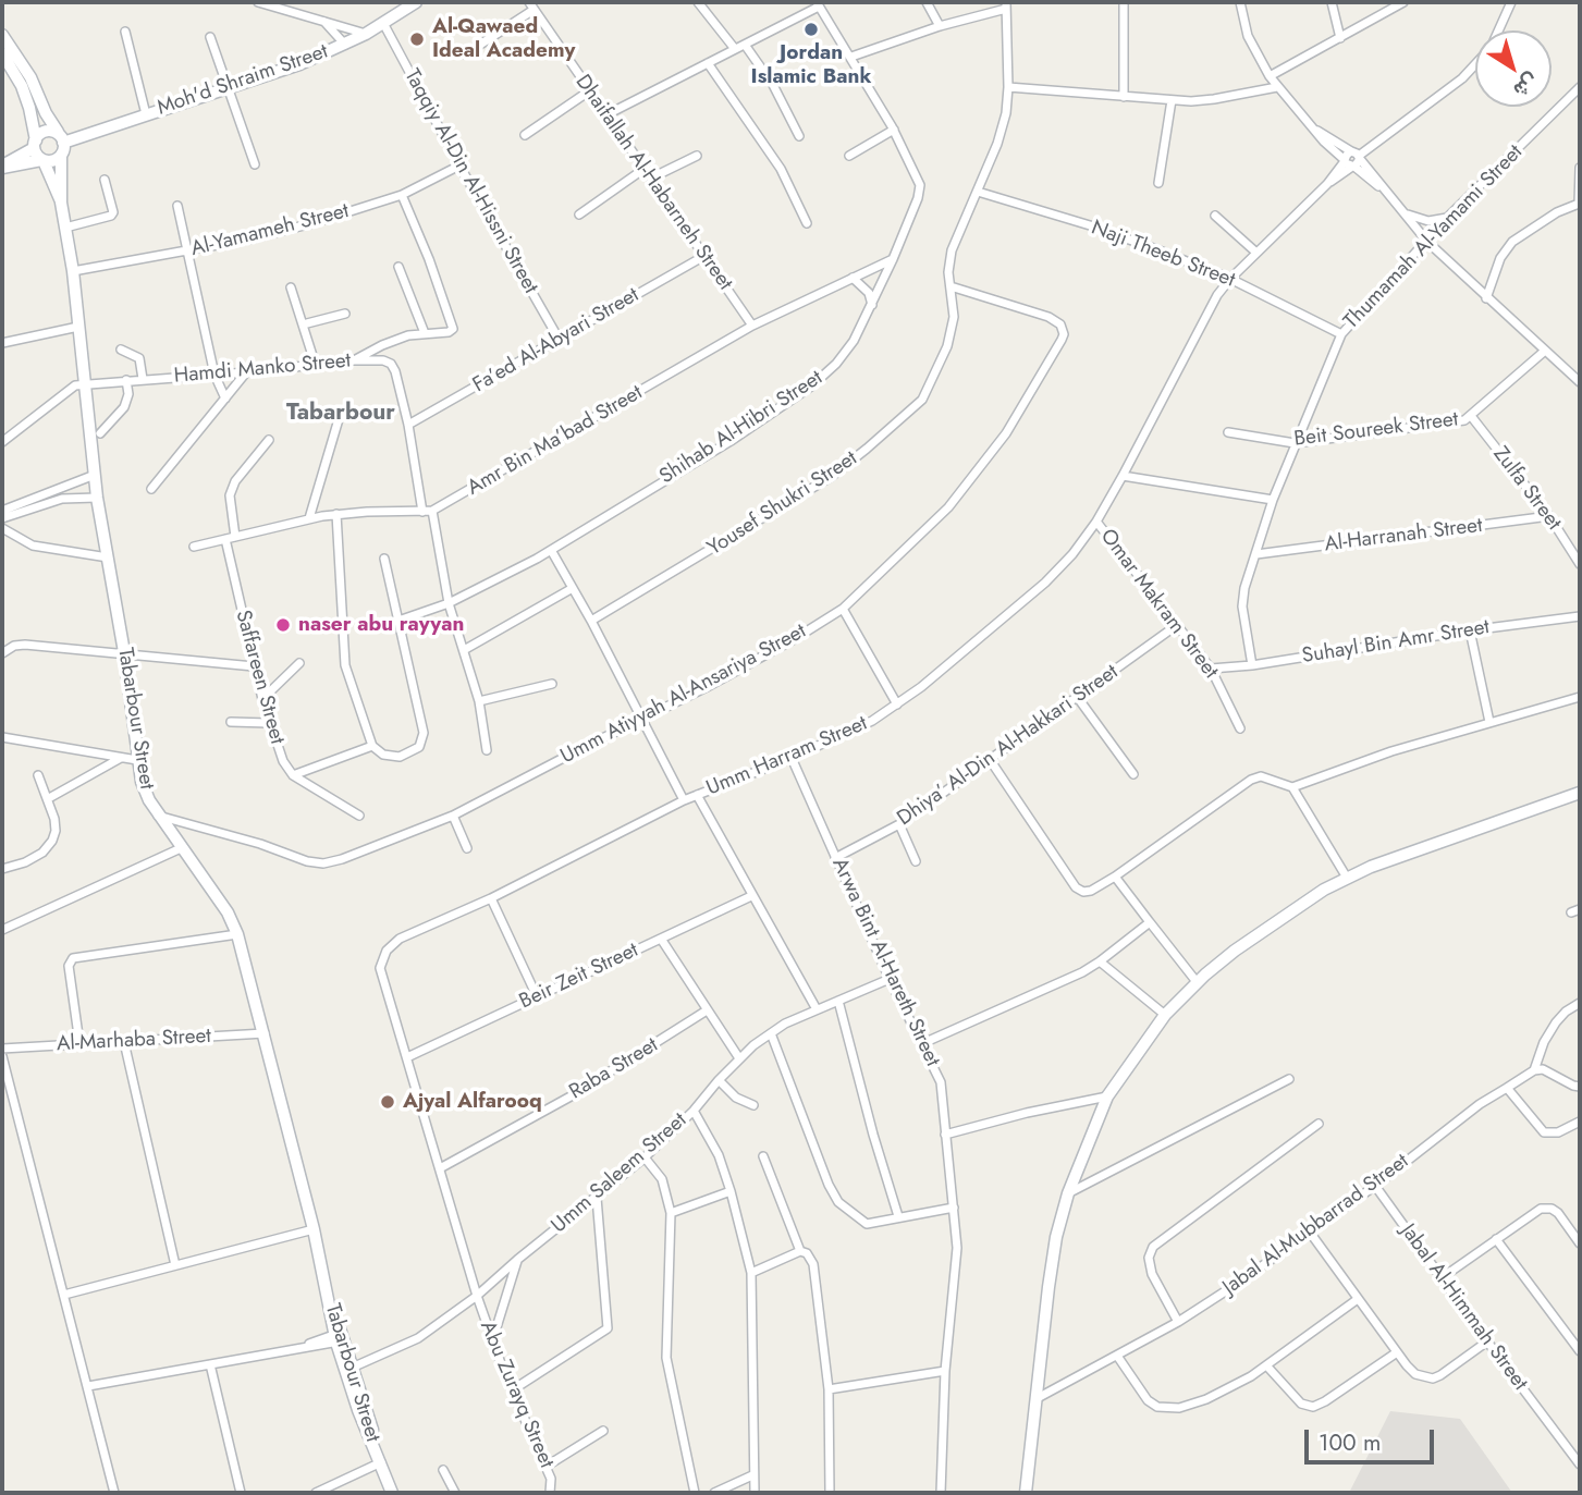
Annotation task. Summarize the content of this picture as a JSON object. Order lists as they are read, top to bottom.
{
  "streets": {
    "street": [
      "Moh'd Shraim Street",
      "Taqqiy Al-Din Al-Hissni Street",
      "Dhaifallah Al-Habarneh Street",
      "Al-Yamameh Street",
      "Thumamah Al-Yamami Street",
      "Naji Theeb Street",
      "Fa’ed Al-Abyari Street",
      "Hamdi Manko Street",
      "Shihab Al-Hibri Street",
      "Beit Soureek Street",
      "Amr Bin Ma’bad Street",
      "Zulfa Street",
      "Yousef Shukri Street",
      "Al-Harranah Street",
      "Omar Makram Street",
      "Suhayl Bin Amr Street",
      "Saffareen Street",
      "Umm Atiyyah Al-Ansariya Street",
      "Tabarbour Street",
      "Dhiya’ Al-Din Al-Hakkari Street",
      "Umm Harram Street",
      "Arwa Bint Al-Hareth Street",
      "Beir Zeit Street",
      "Al-Marhaba Street",
      "Raba Street",
      "Umm Saleem Street",
      "Jabal Al-Mubbarrad Street",
      "Jabal Al-Himmah Street",
      "Abu Zurayq Street"
    ]
  },
  "crossings": [
    ["Moh'd Shraim Street", "Taqqiy Al-Din Al-Hissni Street"],
    ["Moh'd Shraim Street", "Tabarbour Street"],
    ["Taqqiy Al-Din Al-Hissni Street", "Al-Yamameh Street"],
    ["Taqqiy Al-Din Al-Hissni Street", "Fa’ed Al-Abyari Street"],
    ["Dhaifallah Al-Habarneh Street", "Fa’ed Al-Abyari Street"],
    ["Dhaifallah Al-Habarneh Street", "Amr Bin Ma’bad Street"],
    ["Al-Yamameh Street", "Tabarbour Street"],
    ["Thumamah Al-Yamami Street", "Naji Theeb Street"],
    ["Thumamah Al-Yamami Street", "Beit Soureek Street"],
    ["Thumamah Al-Yamami Street", "Al-Harranah Street"],
    ["Thumamah Al-Yamami Street", "Suhayl Bin Amr Street"],
    ["Naji Theeb Street", "Yousef Shukri Street"],
    ["Naji Theeb Street", "Umm Harram Street"],
    ["Fa’ed Al-Abyari Street", "Hamdi Manko Street"],
    ["Hamdi Manko Street", "Shihab Al-Hibri Street"],
    ["Hamdi Manko Street", "Amr Bin Ma’bad Street"],
    ["Hamdi Manko Street", "Tabarbour Street"],
    ["Shihab Al-Hibri Street", "Amr Bin Ma’bad Street"],
    ["Beit Soureek Street", "Zulfa Street"],
    ["Amr Bin Ma’bad Street", "Saffareen Street"],
    ["Zulfa Street", "Al-Harranah Street"],
    ["Yousef Shukri Street", "Umm Atiyyah Al-Ansariya Street"],
    ["Omar Makram Street", "Suhayl Bin Amr Street"],
    ["Omar Makram Street", "Dhiya’ Al-Din Al-Hakkari Street"],
    ["Omar Makram Street", "Umm Harram Street"],
    ["Umm Atiyyah Al-Ansariya Street", "Tabarbour Street"],
    ["Tabarbour Street", "Al-Marhaba Street"],
    ["Tabarbour Street", "Umm Saleem Street"],
    ["Dhiya’ Al-Din Al-Hakkari Street", "Arwa Bint Al-Hareth Street"],
    ["Umm Harram Street", "Arwa Bint Al-Hareth Street"],
    ["Umm Harram Street", "Beir Zeit Street"],
    ["Umm Harram Street", "Raba Street"],
    ["Umm Harram Street", "Umm Saleem Street"],
    ["Umm Harram Street", "Abu Zurayq Street"],
    ["Arwa Bint Al-Hareth Street", "Umm Saleem Street"],
    ["Umm Saleem Street", "Abu Zurayq Street"],
    ["Jabal Al-Mubbarrad Street", "Jabal Al-Himmah Street"]
  ],
  "districts": ["Tabarbour"],
  "places": [
    "Jordan Islamic Bank",
    "Al-Qawaed Ideal Academy",
    "naser abu rayyan",
    "Ajyal Alfarooq"
  ],
  "scale_bar": "100 m",
  "north": "bottom right"
}
